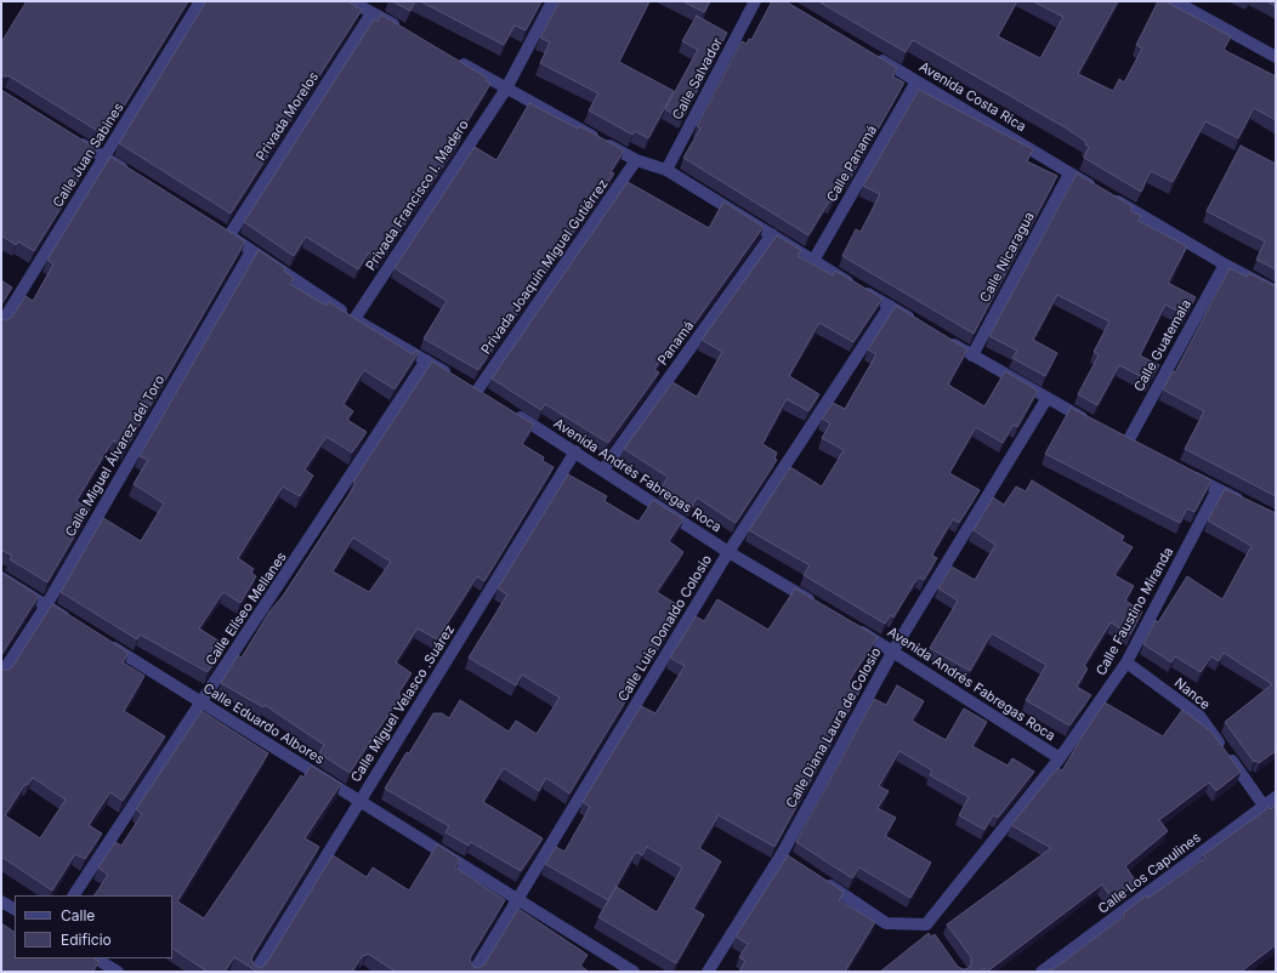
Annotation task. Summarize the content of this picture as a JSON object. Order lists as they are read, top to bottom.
{
  "streets": {
    "street": [
      "Calle Salvador",
      "Avenida Costa Rica",
      "Privada Morelos",
      "Calle Juan Sabines",
      "Calle Panamá",
      "Privada Francisco I. Madero",
      "Calle Nicaragua",
      "Privada Joaquín Miguel Gutiérrez",
      "Panamá",
      "Calle Guatemala",
      "Calle Miguel Álvarez del Toro",
      "Avenida Andrés Fabregas Roca",
      "Calle Elíseo Mellanes",
      "Calle Faustino Miranda",
      "Calle Luis Donaldo Colosio",
      "Nance",
      "Calle Miguel Velasco .Suárez",
      "Calle Eduardo Albores",
      "Calle Diana Laura de Colosio",
      "Calle Los Capulines"
    ]
  },
  "crossings": [
    ["Avenida Costa Rica", "Calle Panamá"],
    ["Avenida Costa Rica", "Calle Nicaragua"],
    ["Avenida Costa Rica", "Calle Guatemala"],
    ["Privada Morelos", "Calle Miguel Álvarez del Toro"],
    ["Panamá", "Avenida Andrés Fabregas Roca"],
    ["Avenida Andrés Fabregas Roca", "Calle Faustino Miranda"],
    ["Avenida Andrés Fabregas Roca", "Calle Luis Donaldo Colosio"],
    ["Avenida Andrés Fabregas Roca", "Calle Miguel Velasco .Suárez"],
    ["Avenida Andrés Fabregas Roca", "Calle Diana Laura de Colosio"],
    ["Calle Elíseo Mellanes", "Calle Eduardo Albores"],
    ["Calle Faustino Miranda", "Nance"],
    ["Calle Luis Donaldo Colosio", "Calle Eduardo Albores"],
    ["Nance", "Calle Los Capulines"],
    ["Calle Miguel Velasco .Suárez", "Calle Eduardo Albores"]
  ],
  "legend": ["Calle", "Edificio"]
}
